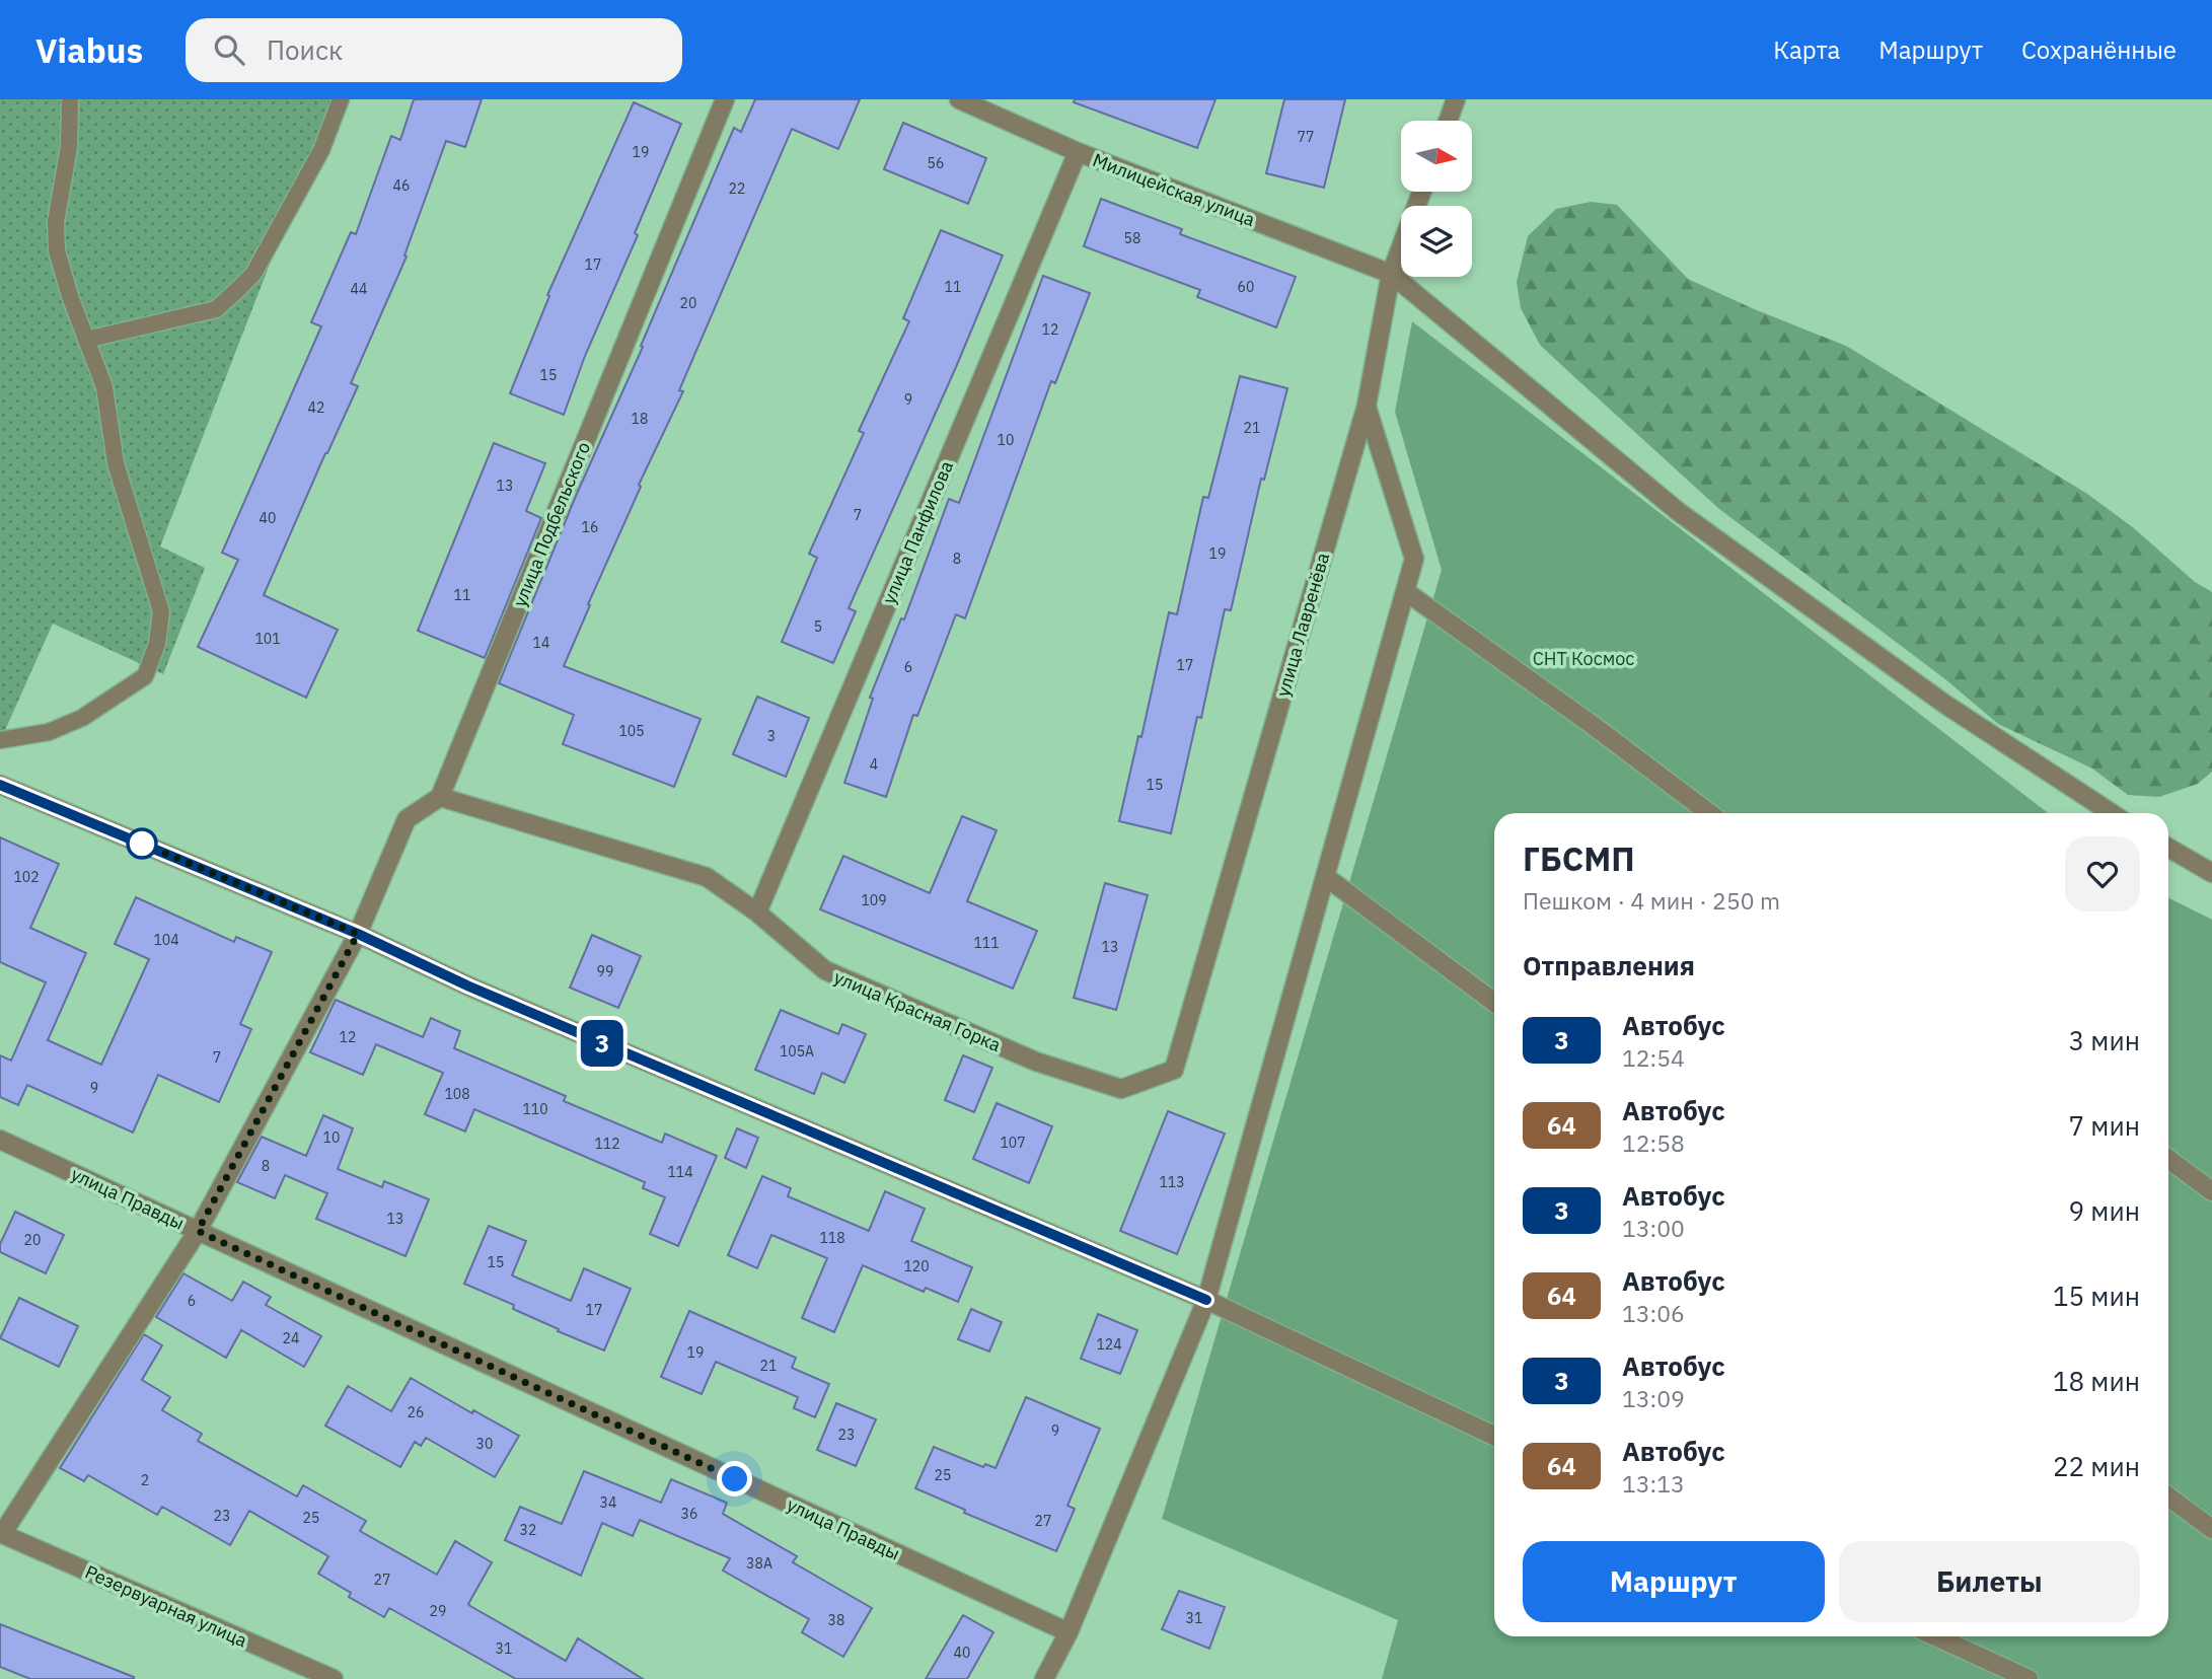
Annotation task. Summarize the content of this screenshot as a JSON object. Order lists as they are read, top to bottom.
{
  "streets": {
    "street": [
      "Милицейская улица",
      "улица Подбельского",
      "улица Панфилова",
      "улица Лавренёва",
      "улица Красная Горка",
      "улица Правды",
      "Резервуарная улица"
    ]
  },
  "crossings": [
    ["Милицейская улица", "улица Панфилова"],
    ["Милицейская улица", "улица Лавренёва"],
    ["улица Подбельского", "улица Красная Горка"],
    ["улица Панфилова", "улица Красная Горка"],
    ["улица Лавренёва", "улица Красная Горка"]
  ],
  "parks": ["СНТ Космос"],
  "lines": ["bus line 3"],
  "house_numbers": [
    "77",
    "19",
    "56",
    "46",
    "22",
    "58",
    "17",
    "11",
    "60",
    "44",
    "20",
    "12",
    "15",
    "9",
    "42",
    "18",
    "21",
    "10",
    "13",
    "7",
    "40",
    "16",
    "19",
    "8",
    "11",
    "5",
    "101",
    "14",
    "17",
    "6",
    "105",
    "3",
    "4",
    "15",
    "102",
    "109",
    "104",
    "111",
    "13",
    "99",
    "12",
    "105А",
    "7",
    "9",
    "108",
    "110",
    "10",
    "107",
    "112",
    "8",
    "114",
    "113",
    "13",
    "118",
    "20",
    "15",
    "120",
    "6",
    "17",
    "24",
    "124",
    "19",
    "21",
    "26",
    "9",
    "23",
    "30",
    "25",
    "2",
    "34",
    "36",
    "23",
    "25",
    "27",
    "32",
    "38А",
    "27",
    "29",
    "31",
    "38",
    "31",
    "40"
  ],
  "north": "right",
  "page": {
    "header": "Viabus",
    "search": "Поиск",
    "nav": ["Карта", "Маршрут", "Сохранённые"],
    "on_map": "3",
    "heading": [
      ["ГБСМП", "Пешком · 4 мин · 250 m"],
      "Отправления"
    ],
    "list": [
      {
        "mark": "3",
        "name": "Автобус",
        "note": "12:54",
        "value": "3 мин"
      },
      {
        "mark": "64",
        "name": "Автобус",
        "note": "12:58",
        "value": "7 мин"
      },
      {
        "mark": "3",
        "name": "Автобус",
        "note": "13:00",
        "value": "9 мин"
      },
      {
        "mark": "64",
        "name": "Автобус",
        "note": "13:06",
        "value": "15 мин"
      },
      {
        "mark": "3",
        "name": "Автобус",
        "note": "13:09",
        "value": "18 мин"
      },
      {
        "mark": "64",
        "name": "Автобус",
        "note": "13:13",
        "value": "22 мин"
      }
    ],
    "buttons": ["Маршрут", "Билеты"]
  }
}
